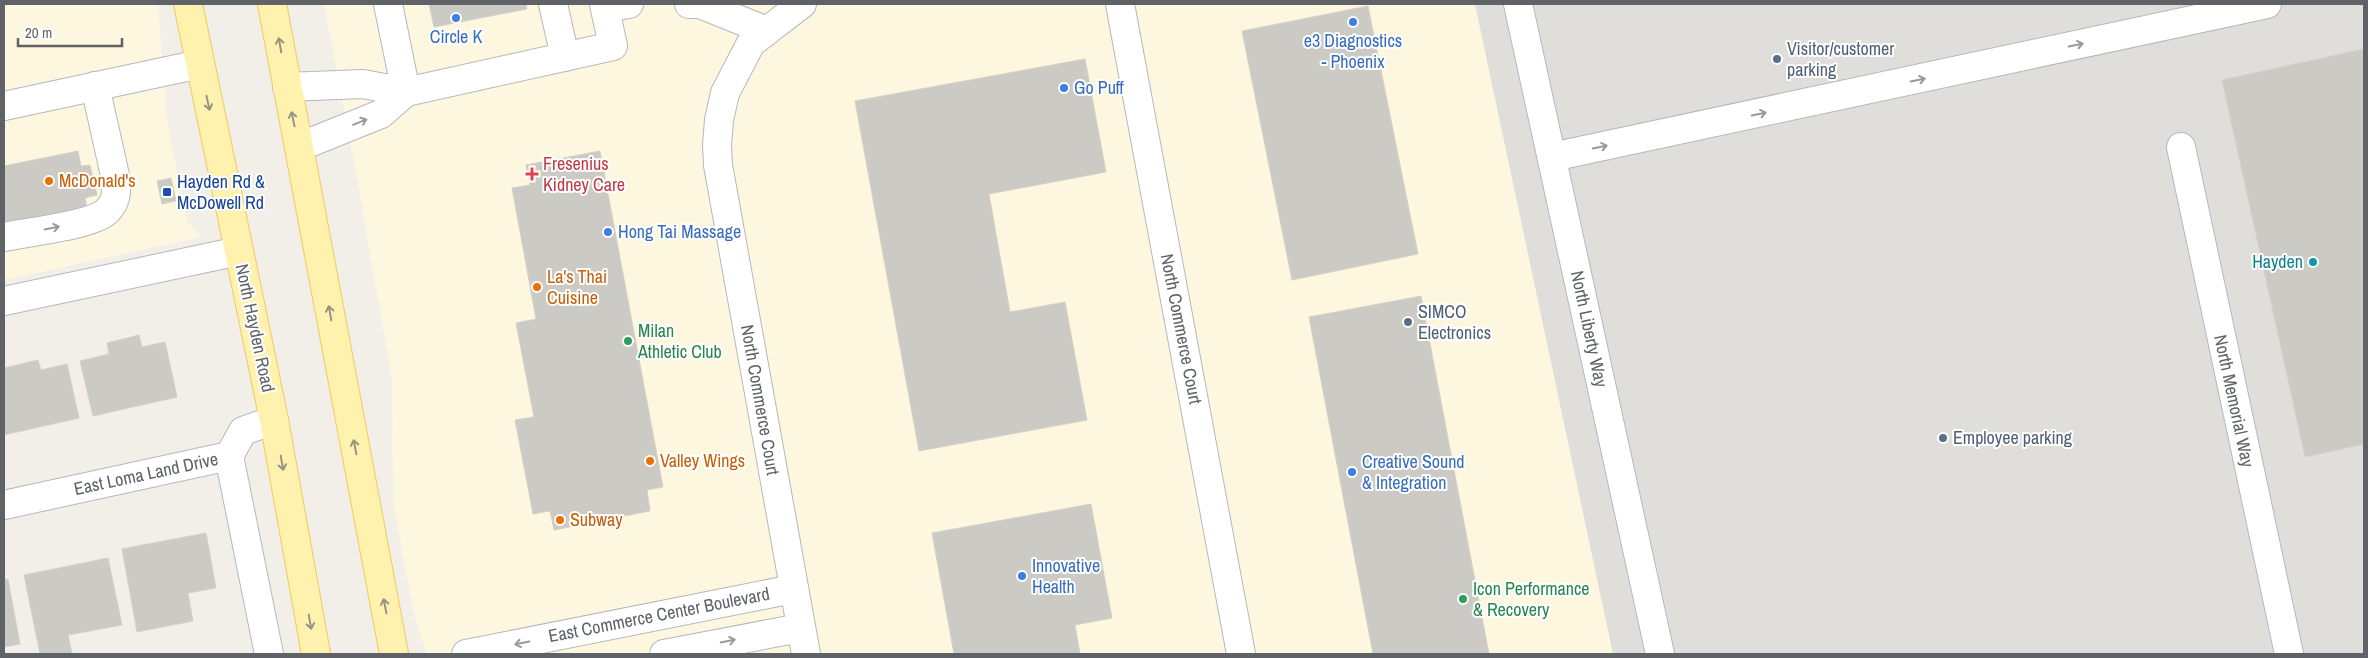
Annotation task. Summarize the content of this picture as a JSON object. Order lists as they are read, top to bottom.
{
  "streets": {
    "main road": ["North Hayden Road"],
    "street": [
      "North Commerce Court",
      "North Liberty Way",
      "North Memorial Way",
      "East Loma Land Drive",
      "East Commerce Center Boulevard"
    ]
  },
  "crossings": [
    ["North Hayden Road", "East Loma Land Drive"],
    ["North Commerce Court", "East Commerce Center Boulevard"]
  ],
  "places": {
    "other": [
      "Circle K",
      "e3 Diagnostics - Phoenix",
      "Visitor/customer parking",
      "Go Puff",
      "McDonald's",
      "Hong Tai Massage",
      "Hayden",
      "La's Thai Cuisine",
      "SIMCO Electronics",
      "Milan Athletic Club",
      "Employee parking",
      "Valley Wings",
      "Creative Sound & Integration",
      "Subway",
      "Innovative Health",
      "Icon Performance & Recovery"
    ],
    "health": ["Fresenius Kidney Care"],
    "transit": ["Hayden Rd & McDowell Rd"]
  },
  "scale_bar": "20 m"
}
